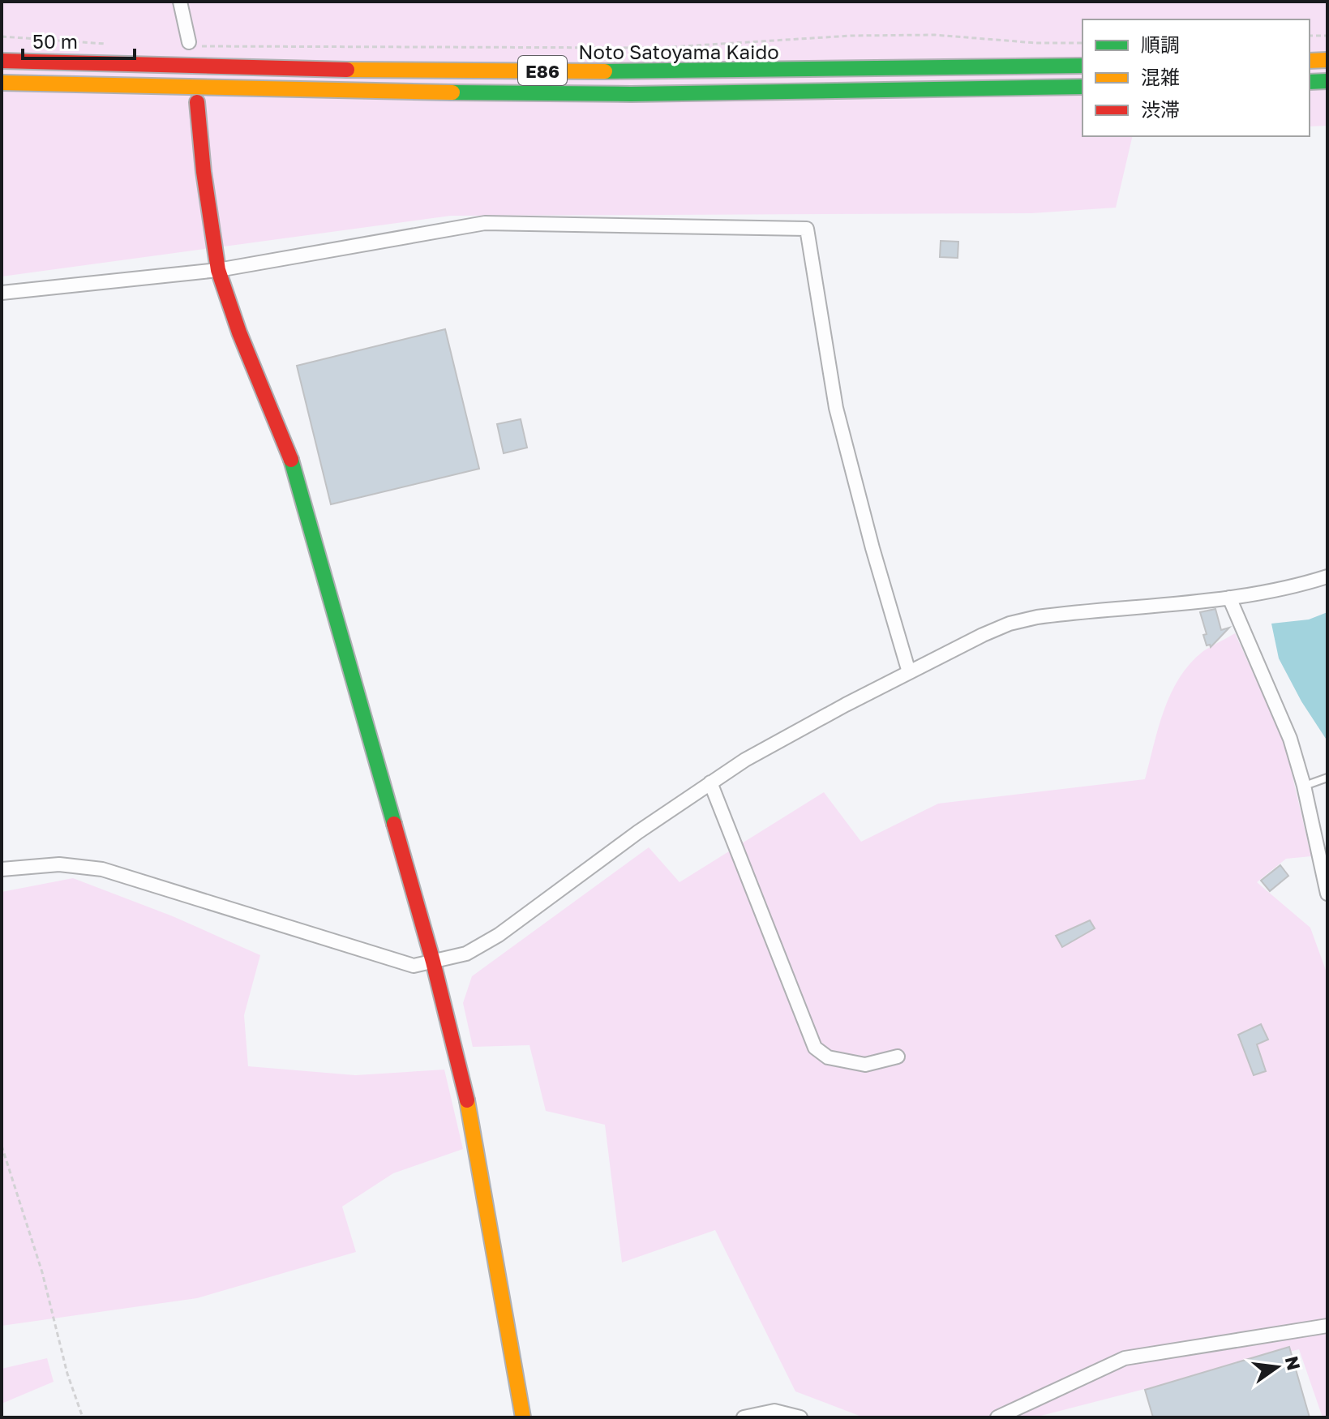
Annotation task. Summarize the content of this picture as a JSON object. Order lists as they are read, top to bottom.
{
  "streets": {
    "main road": ["Noto Satoyama Kaido", "E86"]
  },
  "legend": ["順調", "混雑", "渋滞"],
  "scale_bar": "50 m",
  "north": "right"
}
